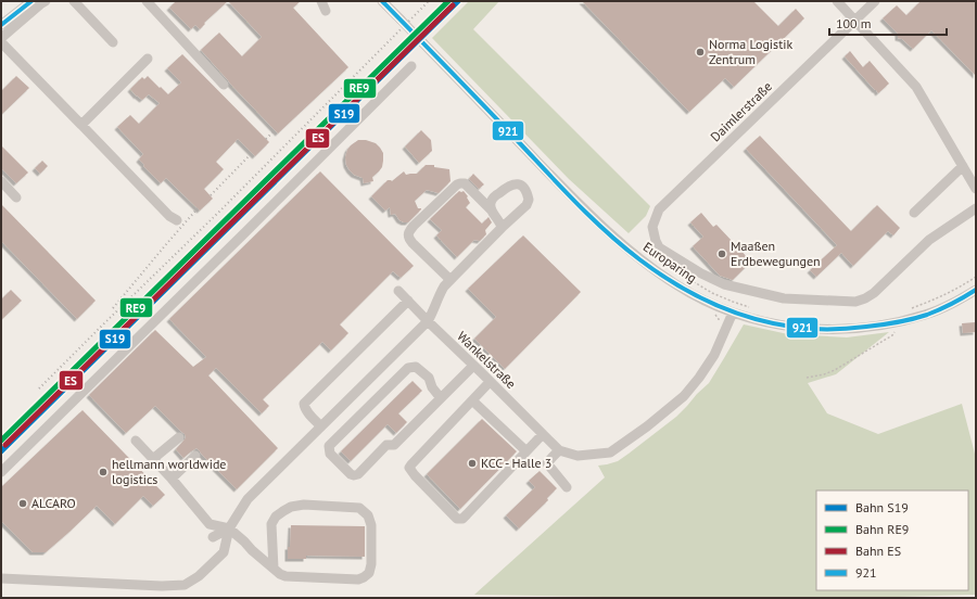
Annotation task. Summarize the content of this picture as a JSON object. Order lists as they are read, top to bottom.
{
  "streets": {
    "street": ["Daimlerstraße", "Europaring", "Wankelstraße"]
  },
  "places": [
    "Norma Logistik Zentrum",
    "Maaßen Erdbewegungen",
    "KCC - Halle 3",
    "hellmann worldwide logistics",
    "ALCARO"
  ],
  "lines": [
    "rail line S19",
    "rail line RE9",
    "transit line 921",
    "rail line ES"
  ],
  "legend": [
    "Bahn S19",
    "Bahn RE9",
    "Bahn ES",
    "921"
  ],
  "scale_bar": "100 m"
}
